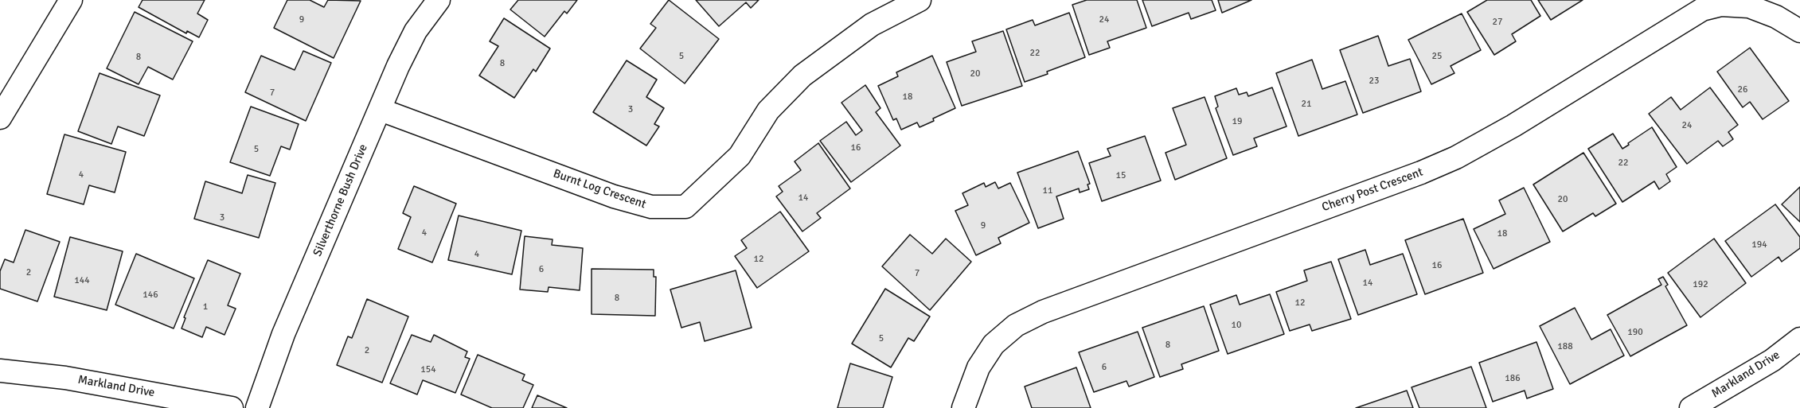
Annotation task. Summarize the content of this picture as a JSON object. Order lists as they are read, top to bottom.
{
  "streets": {
    "street": [
      "Burnt Log Crescent",
      "Cherry Post Crescent",
      "Silverthorne Bush Drive",
      "Markland Drive"
    ]
  },
  "crossings": [
    ["Burnt Log Crescent", "Silverthorne Bush Drive"]
  ],
  "house_numbers": [
    "9",
    "24",
    "27",
    "22",
    "5",
    "25",
    "8",
    "8",
    "20",
    "23",
    "26",
    "7",
    "18",
    "21",
    "3",
    "19",
    "24",
    "16",
    "5",
    "22",
    "4",
    "15",
    "11",
    "14",
    "20",
    "3",
    "9",
    "4",
    "18",
    "194",
    "4",
    "12",
    "16",
    "6",
    "2",
    "7",
    "144",
    "14",
    "192",
    "146",
    "8",
    "12",
    "1",
    "10",
    "190",
    "5",
    "8",
    "188",
    "2",
    "6",
    "154",
    "186"
  ]
}
